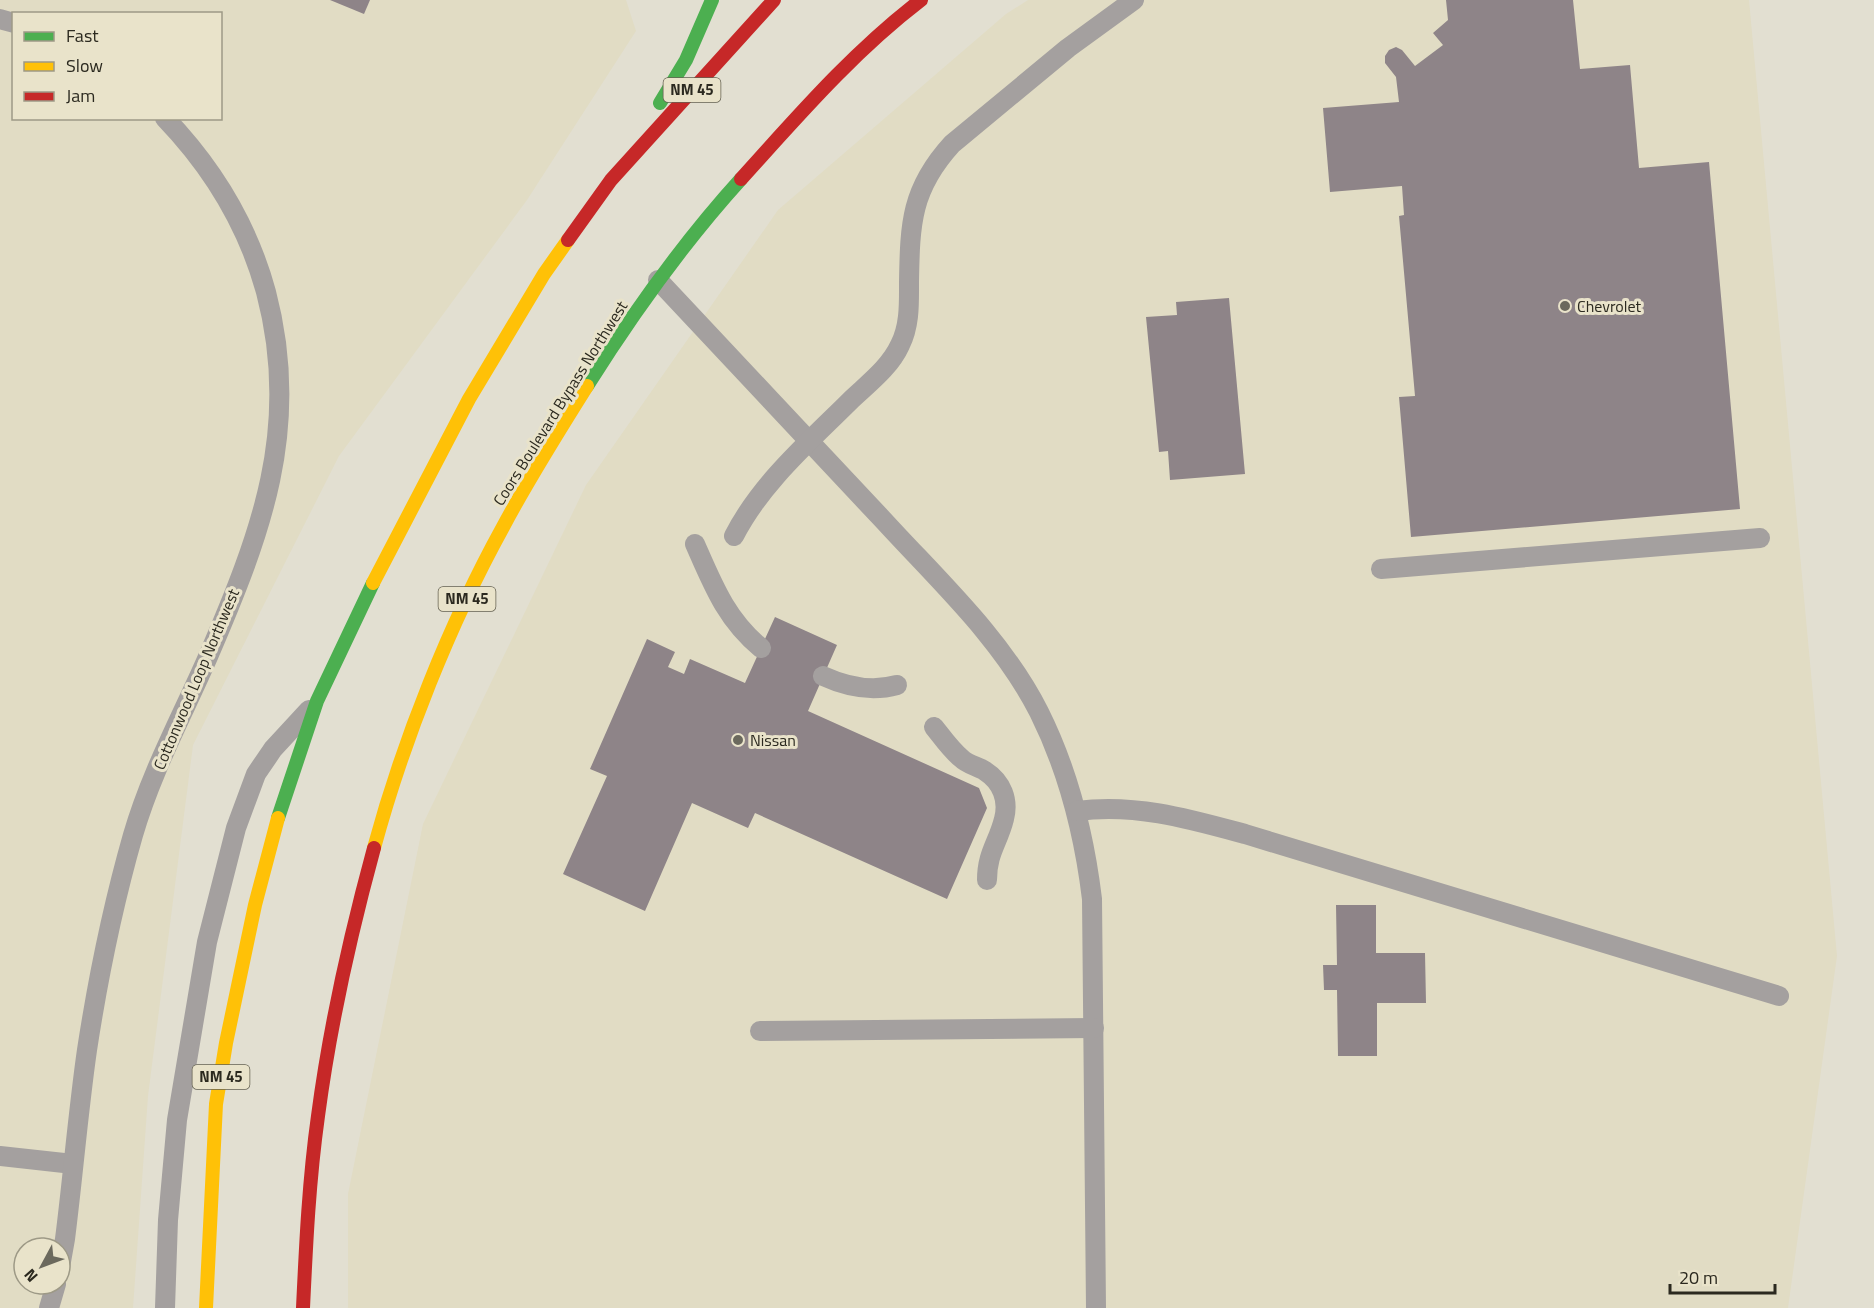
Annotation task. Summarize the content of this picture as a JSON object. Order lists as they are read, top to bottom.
{
  "streets": {
    "main road": ["NM 45", "Coors Boulevard Bypass Northwest"],
    "lane": ["Cottonwood Loop Northwest"]
  },
  "places": ["Chevrolet", "Nissan"],
  "legend": ["Fast", "Slow", "Jam"],
  "scale_bar": "20 m",
  "north": "bottom left"
}
